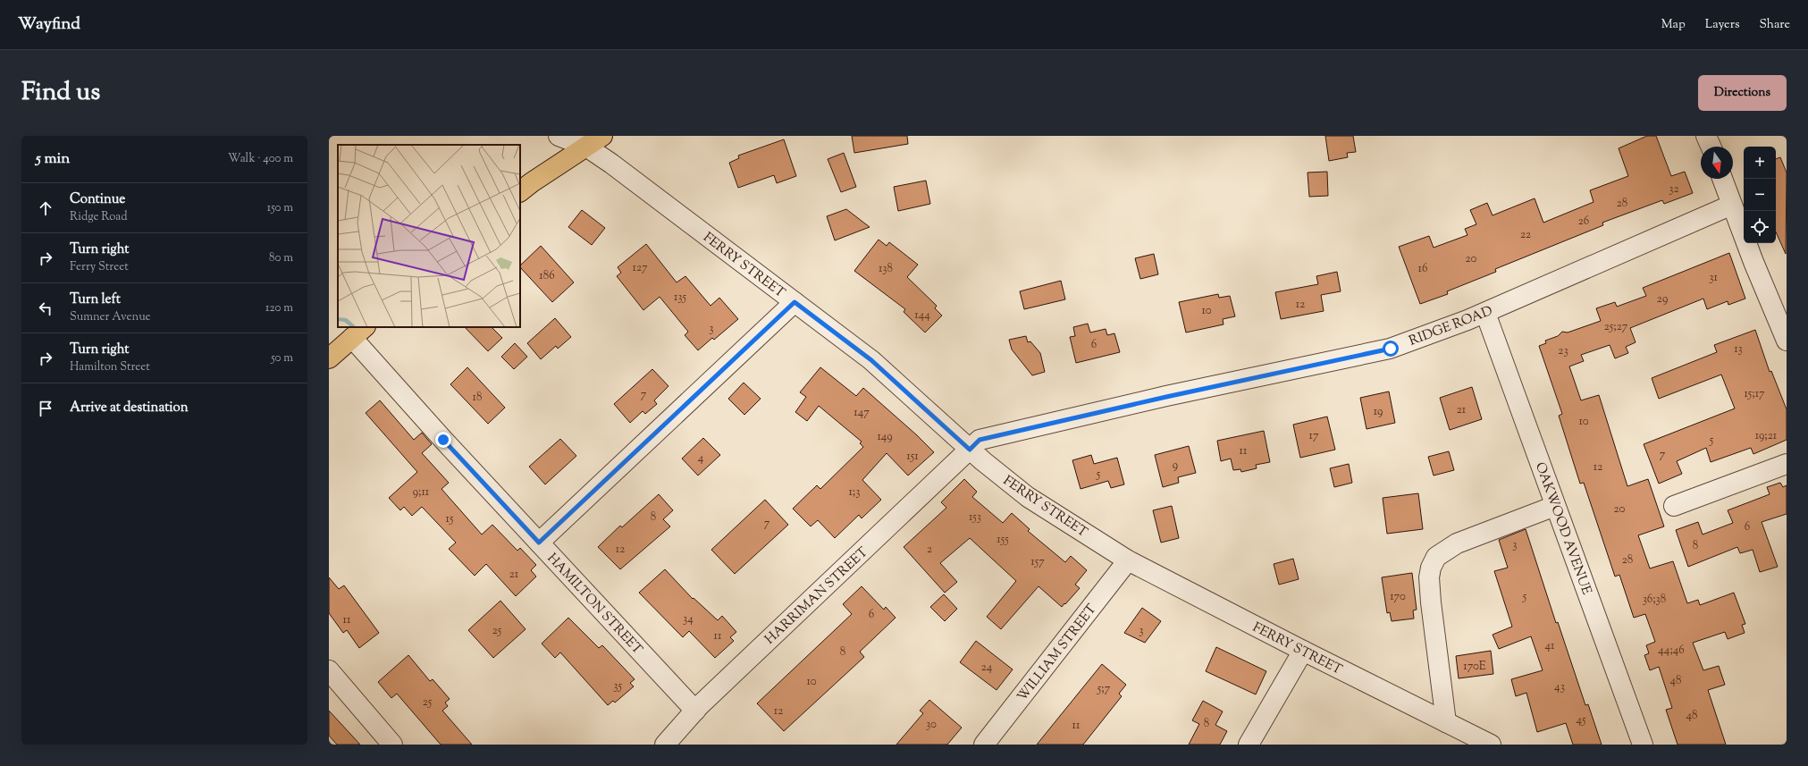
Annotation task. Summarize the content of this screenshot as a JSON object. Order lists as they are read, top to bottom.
{
  "streets": {
    "street": [
      "FERRY STREET",
      "RIDGE ROAD",
      "OAKWOOD AVENUE",
      "HARRIMAN STREET",
      "HAMILTON STREET",
      "WILLIAM STREET"
    ]
  },
  "crossings": [
    ["FERRY STREET", "RIDGE ROAD"],
    ["FERRY STREET", "HARRIMAN STREET"],
    ["FERRY STREET", "WILLIAM STREET"],
    ["RIDGE ROAD", "OAKWOOD AVENUE"],
    ["RIDGE ROAD", "HARRIMAN STREET"],
    ["HARRIMAN STREET", "HAMILTON STREET"]
  ],
  "house_numbers": [
    "32",
    "28",
    "26",
    "22",
    "20",
    "127",
    "138",
    "16",
    "186",
    "31",
    "135",
    "29",
    "12",
    "10",
    "144",
    "25;27",
    "3",
    "6",
    "13",
    "23",
    "15;17",
    "7",
    "18",
    "21",
    "19",
    "147",
    "10",
    "17",
    "19;21",
    "149",
    "5",
    "11",
    "7",
    "151",
    "4",
    "9",
    "12",
    "5",
    "9;11",
    "1;3",
    "20",
    "8",
    "153",
    "15",
    "7",
    "6",
    "155",
    "3",
    "8",
    "12",
    "2",
    "28",
    "157",
    "21",
    "170",
    "5",
    "36;38",
    "6",
    "34",
    "11",
    "25",
    "3",
    "11",
    "41",
    "44;46",
    "8",
    "170E",
    "24",
    "48",
    "10",
    "35",
    "43",
    "5;7",
    "25",
    "12",
    "48",
    "45",
    "8",
    "30",
    "11"
  ],
  "north": "bottom",
  "page": {
    "header": "Wayfind",
    "nav": ["Map", "Layers", "Share"],
    "title": "Find us",
    "buttons": "Directions",
    "heading": ["5 min", "Walk · 400 m"],
    "map_buttons": ["+", "−"],
    "list": [
      ["Continue", "Ridge Road", "150 m"],
      ["Turn right", "Ferry Street", "80 m"],
      ["Turn left", "Sumner Avenue", "120 m"],
      ["Turn right", "Hamilton Street", "50 m"],
      "Arrive at destination"
    ]
  }
}
